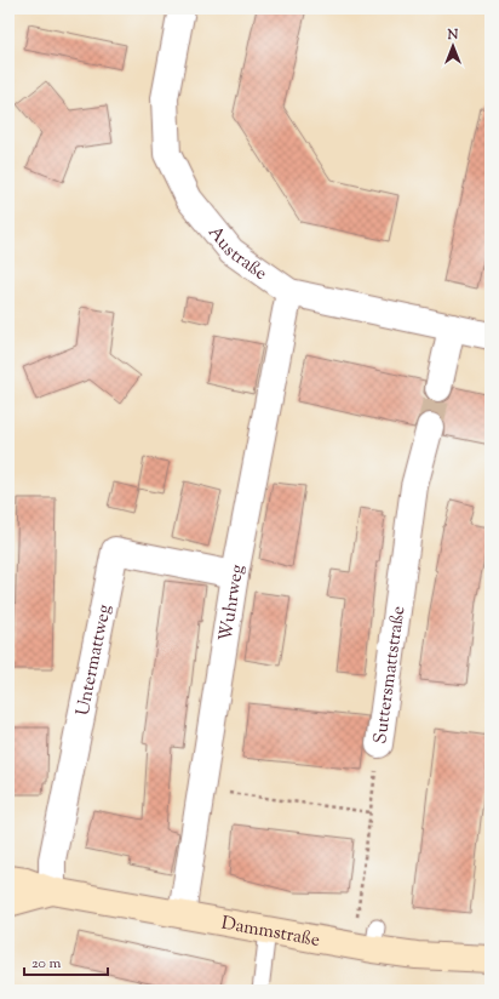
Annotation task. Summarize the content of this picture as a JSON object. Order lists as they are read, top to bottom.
{
  "streets": {
    "main road": ["Dammstraße"],
    "street": [
      "Austraße",
      "Wuhrweg",
      "Untermattweg",
      "Suttersmattstraße"
    ]
  },
  "crossings": [
    ["Austraße", "Wuhrweg"],
    ["Wuhrweg", "Untermattweg"],
    ["Wuhrweg", "Dammstraße"],
    ["Untermattweg", "Dammstraße"]
  ],
  "scale_bar": "20 m",
  "north": "top"
}
